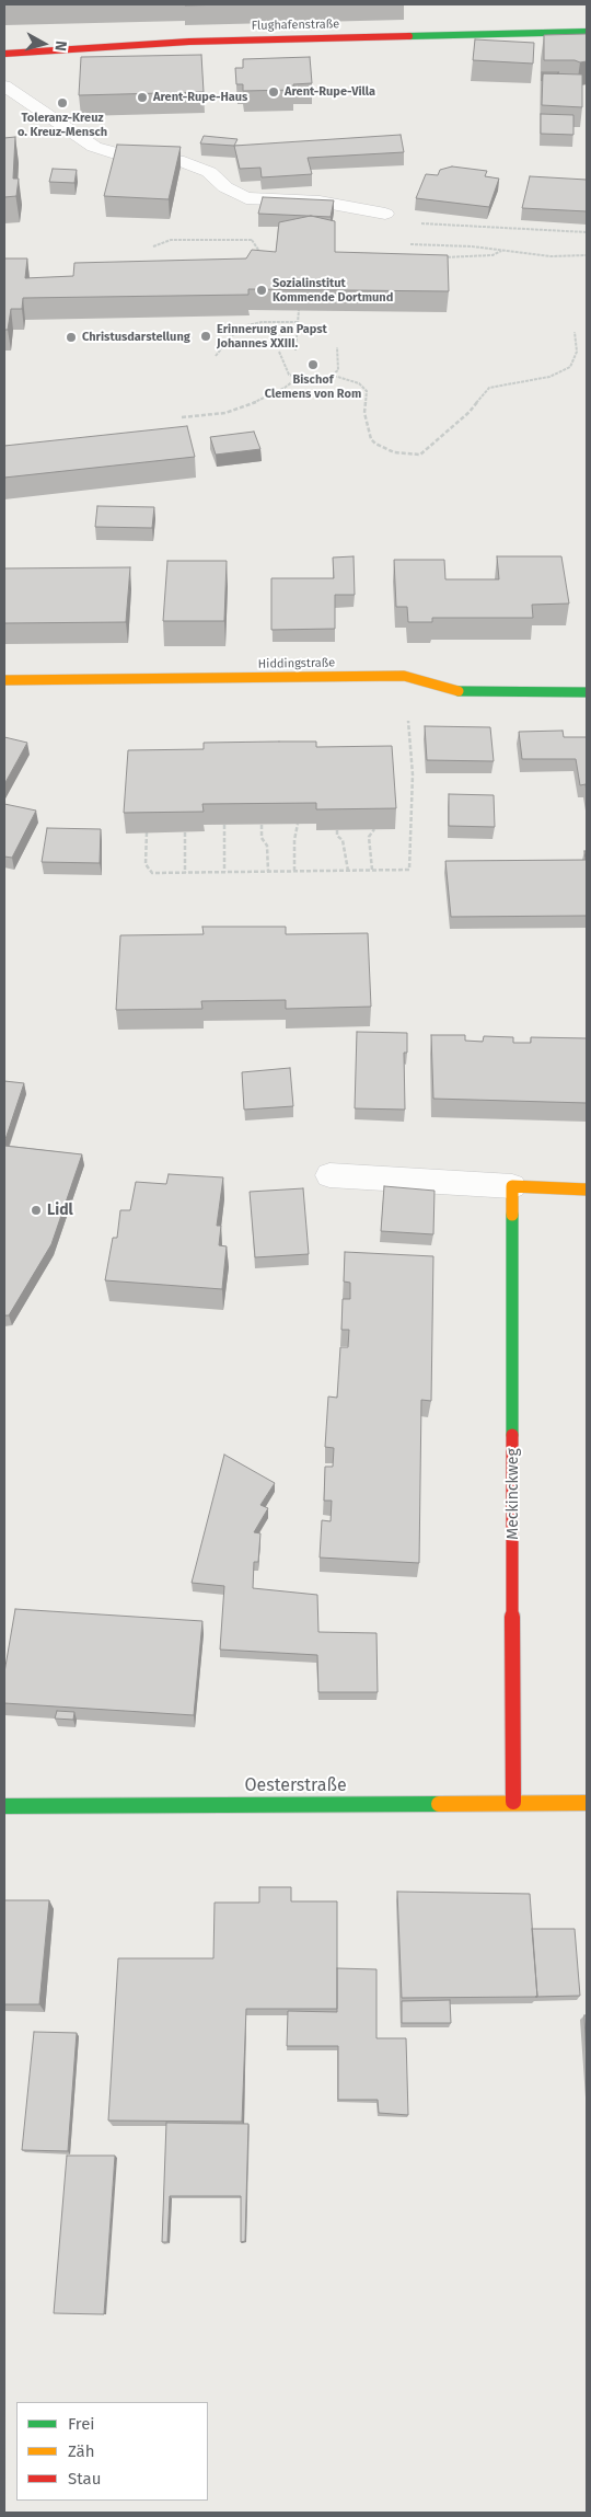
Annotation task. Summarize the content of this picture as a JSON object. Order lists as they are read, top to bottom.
{
  "streets": {
    "street": [
      "Flughafenstraße",
      "Hiddingstraße",
      "Meckinckweg",
      "Oesterstraße"
    ]
  },
  "crossings": [
    ["Meckinckweg", "Oesterstraße"]
  ],
  "places": [
    "Arent-Rupe-Villa",
    "Arent-Rupe-Haus",
    "Toleranz-Kreuz o. Kreuz-Mensch",
    "Sozialinstitut Kommende Dortmund",
    "Erinnerung an Papst Johannes XXIII.",
    "Christusdarstellung",
    "Bischof Clemens von Rom",
    "Lidl"
  ],
  "legend": ["Frei", "Zäh", "Stau"],
  "north": "right"
}
